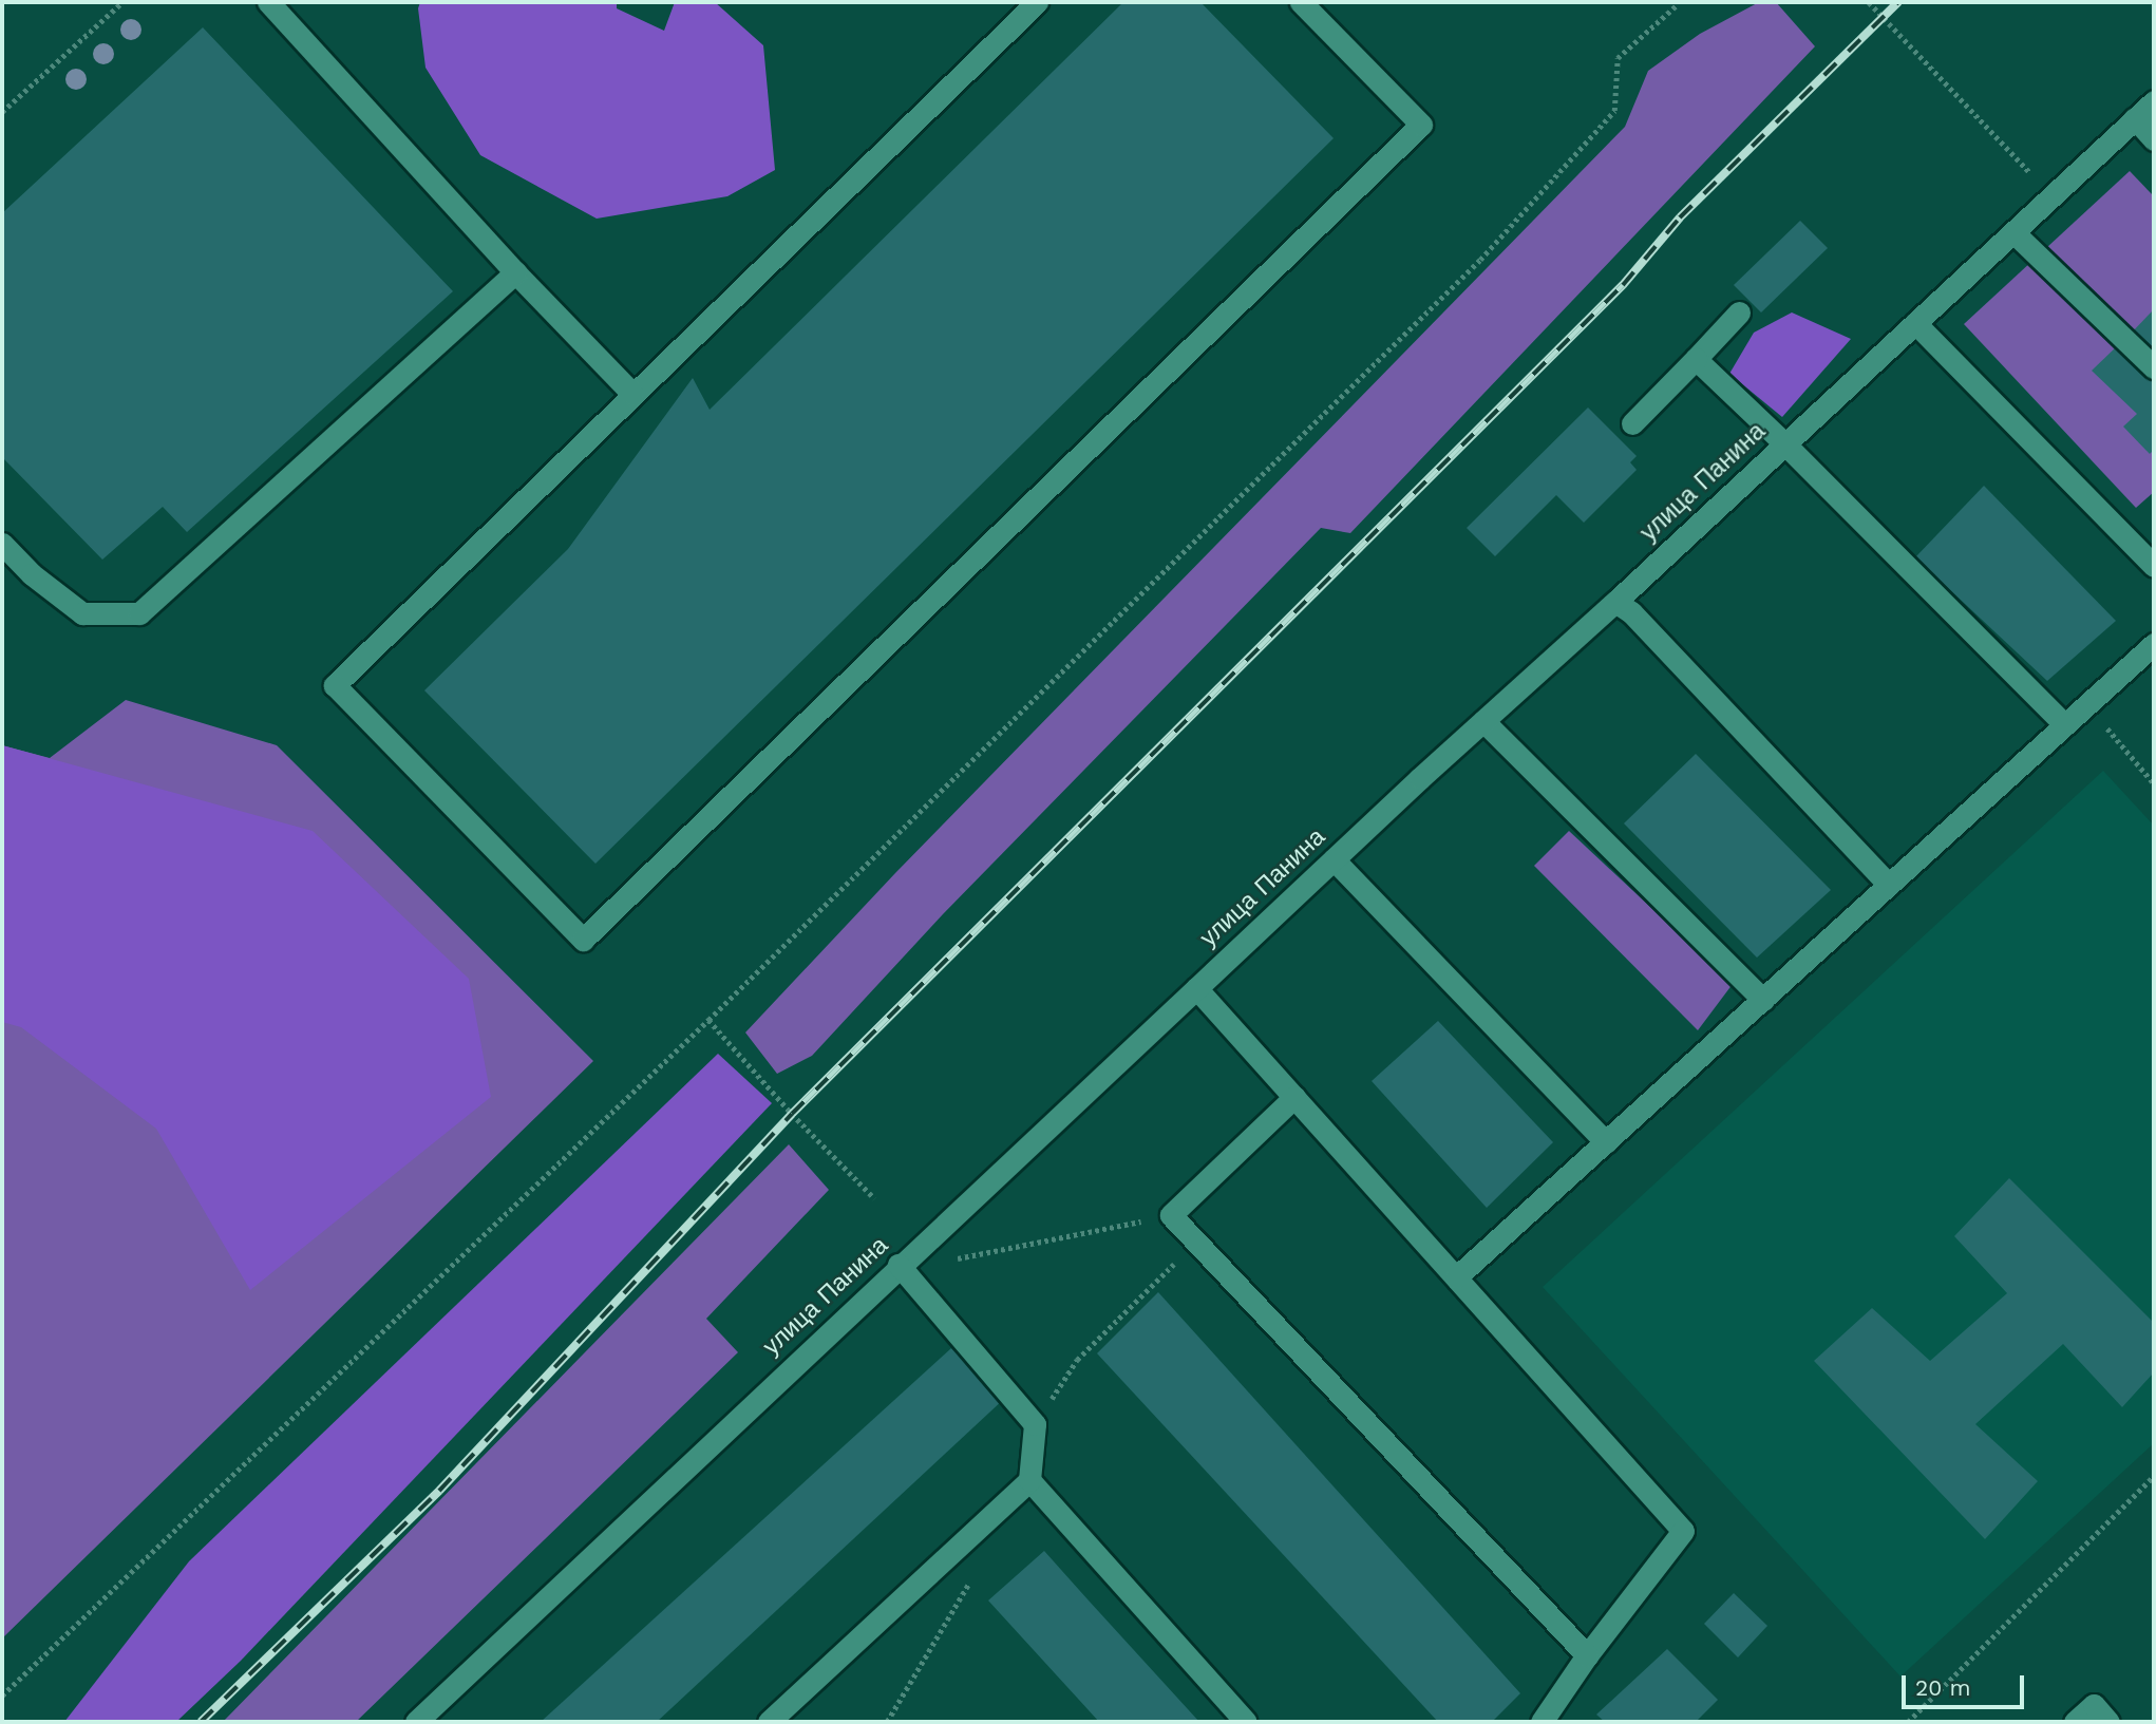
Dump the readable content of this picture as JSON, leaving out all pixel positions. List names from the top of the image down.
{
  "streets": {
    "street": ["улица Панина"]
  },
  "scale_bar": "20 m"
}
